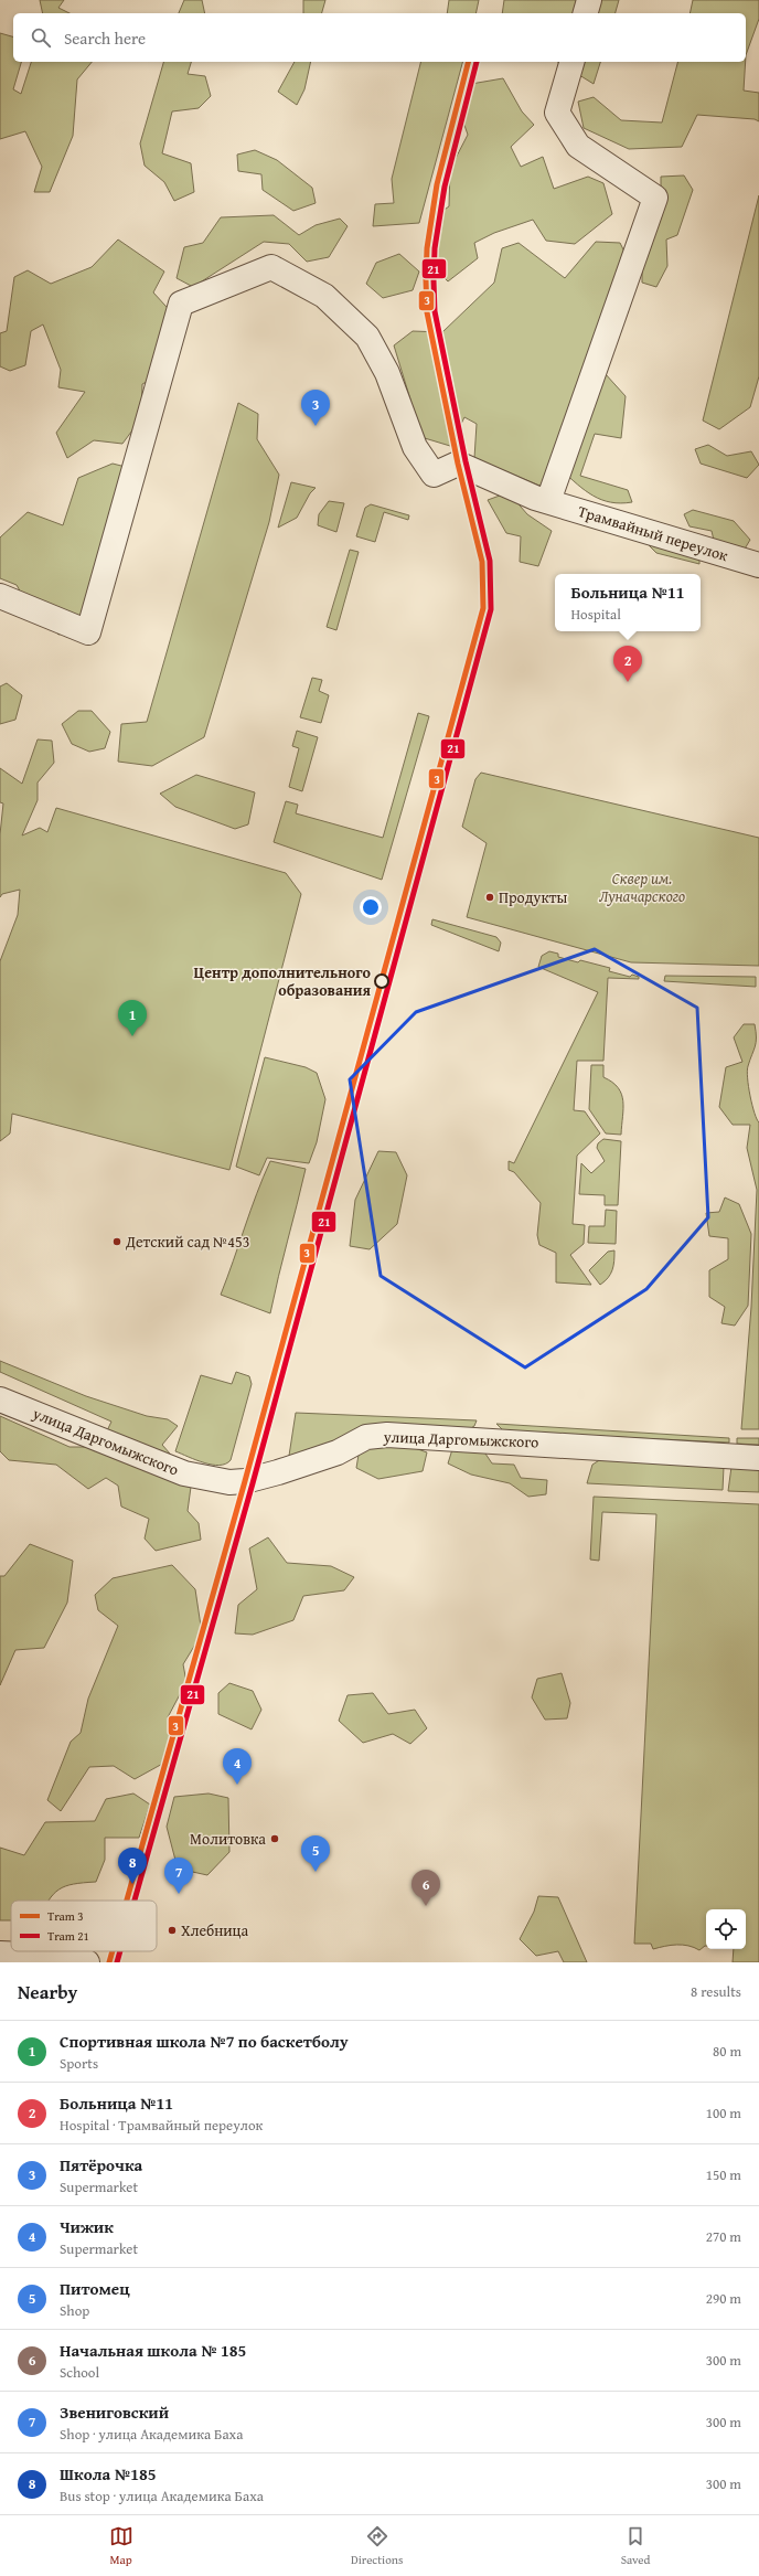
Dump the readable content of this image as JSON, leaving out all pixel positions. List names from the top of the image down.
{
  "streets": {
    "street": ["Трамвайный переулок", "улица Даргомыжского"]
  },
  "parks": ["Сквер им. Луначарского"],
  "places": [
    "Продукты",
    "Центр дополнительного образования",
    "Детский сад №453",
    "Молитовка",
    "Хлебница"
  ],
  "lines": ["tram line 3", "tram line 21"],
  "legend": ["Tram 3", "Tram 21"],
  "page": {
    "search": "Search here",
    "pins": [
      "3",
      "2",
      "1",
      "4",
      "5",
      "8",
      "7",
      "6"
    ],
    "popup": ["Больница №11", "Hospital"],
    "heading": ["Nearby", "8 results"],
    "list": [
      {
        "mark": "1",
        "name": "Спортивная школа №7 по баскетболу",
        "note": "Sports",
        "value": "80 m"
      },
      {
        "mark": "2",
        "name": "Больница №11",
        "note": "Hospital · Трамвайный переулок",
        "value": "100 m"
      },
      {
        "mark": "3",
        "name": "Пятёрочка",
        "note": "Supermarket",
        "value": "150 m"
      },
      {
        "mark": "4",
        "name": "Чижик",
        "note": "Supermarket",
        "value": "270 m"
      },
      {
        "mark": "5",
        "name": "Питомец",
        "note": "Shop",
        "value": "290 m"
      },
      {
        "mark": "6",
        "name": "Начальная школа № 185",
        "note": "School",
        "value": "300 m"
      },
      {
        "mark": "7",
        "name": "Звениговский",
        "note": "Shop · улица Академика Баха",
        "value": "300 m"
      },
      {
        "mark": "8",
        "name": "Школа №185",
        "note": "Bus stop · улица Академика Баха",
        "value": "300 m"
      }
    ],
    "nav": ["Map", "Directions", "Saved"]
  }
}
